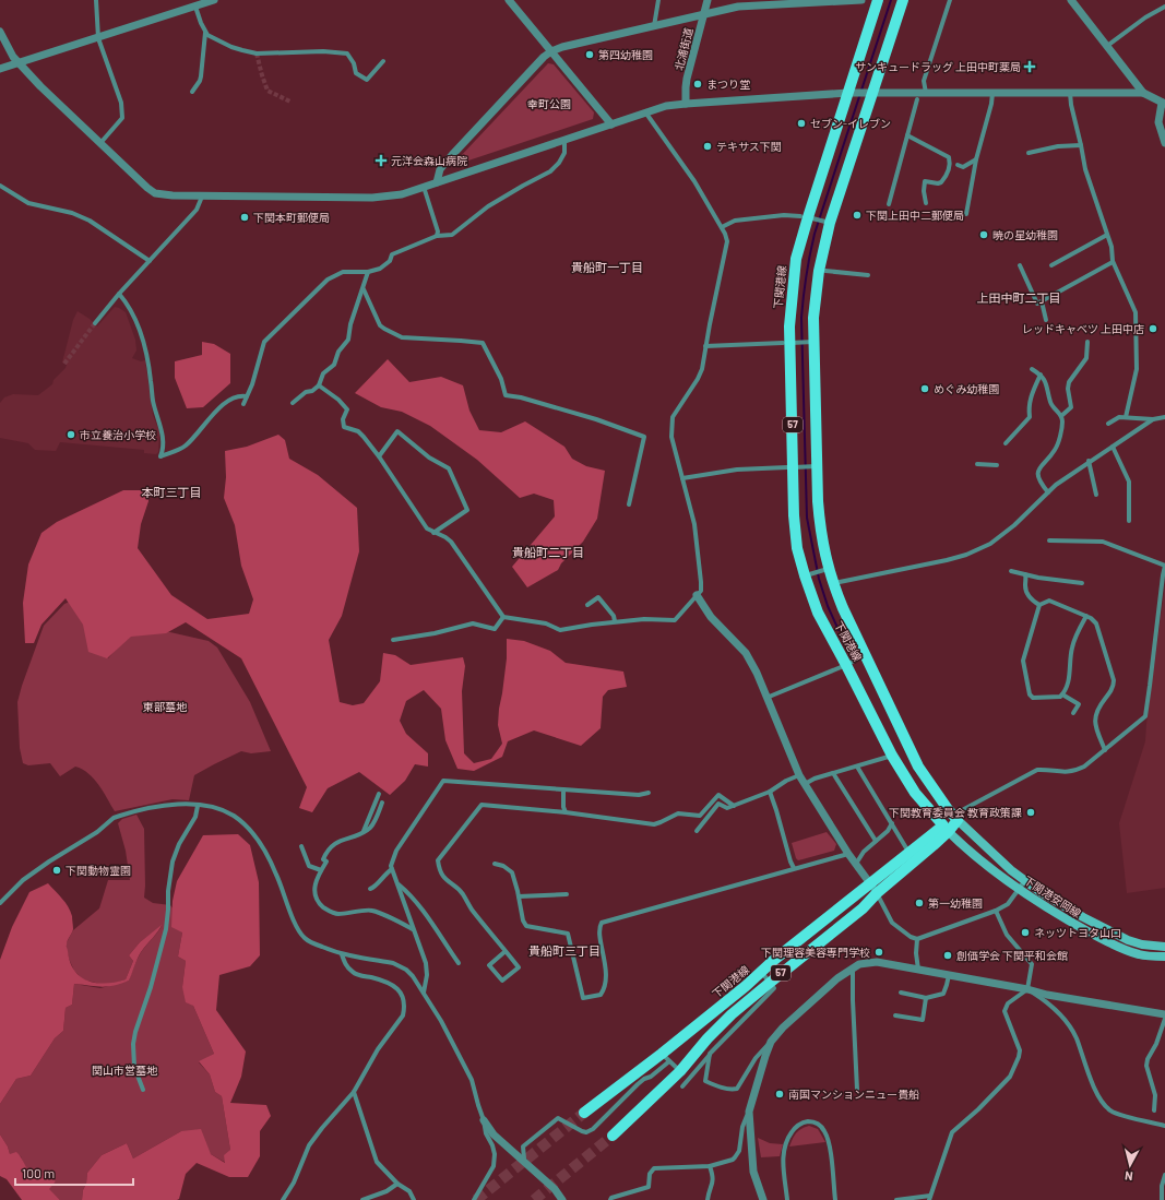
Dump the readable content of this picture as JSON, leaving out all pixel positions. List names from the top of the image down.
{
  "streets": {
    "main road": ["下関港線", "57", "下関港安岡線"],
    "street": ["北浦街道"]
  },
  "crossings": [
    ["下関港線", "下関港安岡線"]
  ],
  "districts": [
    "貴船町一丁目",
    "上田中町二丁目",
    "本町三丁目",
    "貴船町二丁目",
    "貴船町三丁目"
  ],
  "parks": ["幸町公園", "東部墓地", "関山市営墓地"],
  "places": {
    "other": [
      "第四幼稚園",
      "まつり堂",
      "セブン-イレブン",
      "テキサス下関",
      "下関上田中二郵便局",
      "下関本町郵便局",
      "暁の星幼稚園",
      "レッドキャベツ 上田中店",
      "めぐみ幼稚園",
      "市立養治小学校",
      "下関教育委員会 教育政策課",
      "下関動物霊園",
      "第一幼稚園",
      "ネッツトヨタ山口",
      "下関理容美容専門学校",
      "創価学会 下関平和会館",
      "南国マンションニュー貴船"
    ],
    "health": ["サンキュードラッグ 上田中町薬局", "元洋会森山病院"]
  },
  "scale_bar": "100 m",
  "north": "bottom"
}
